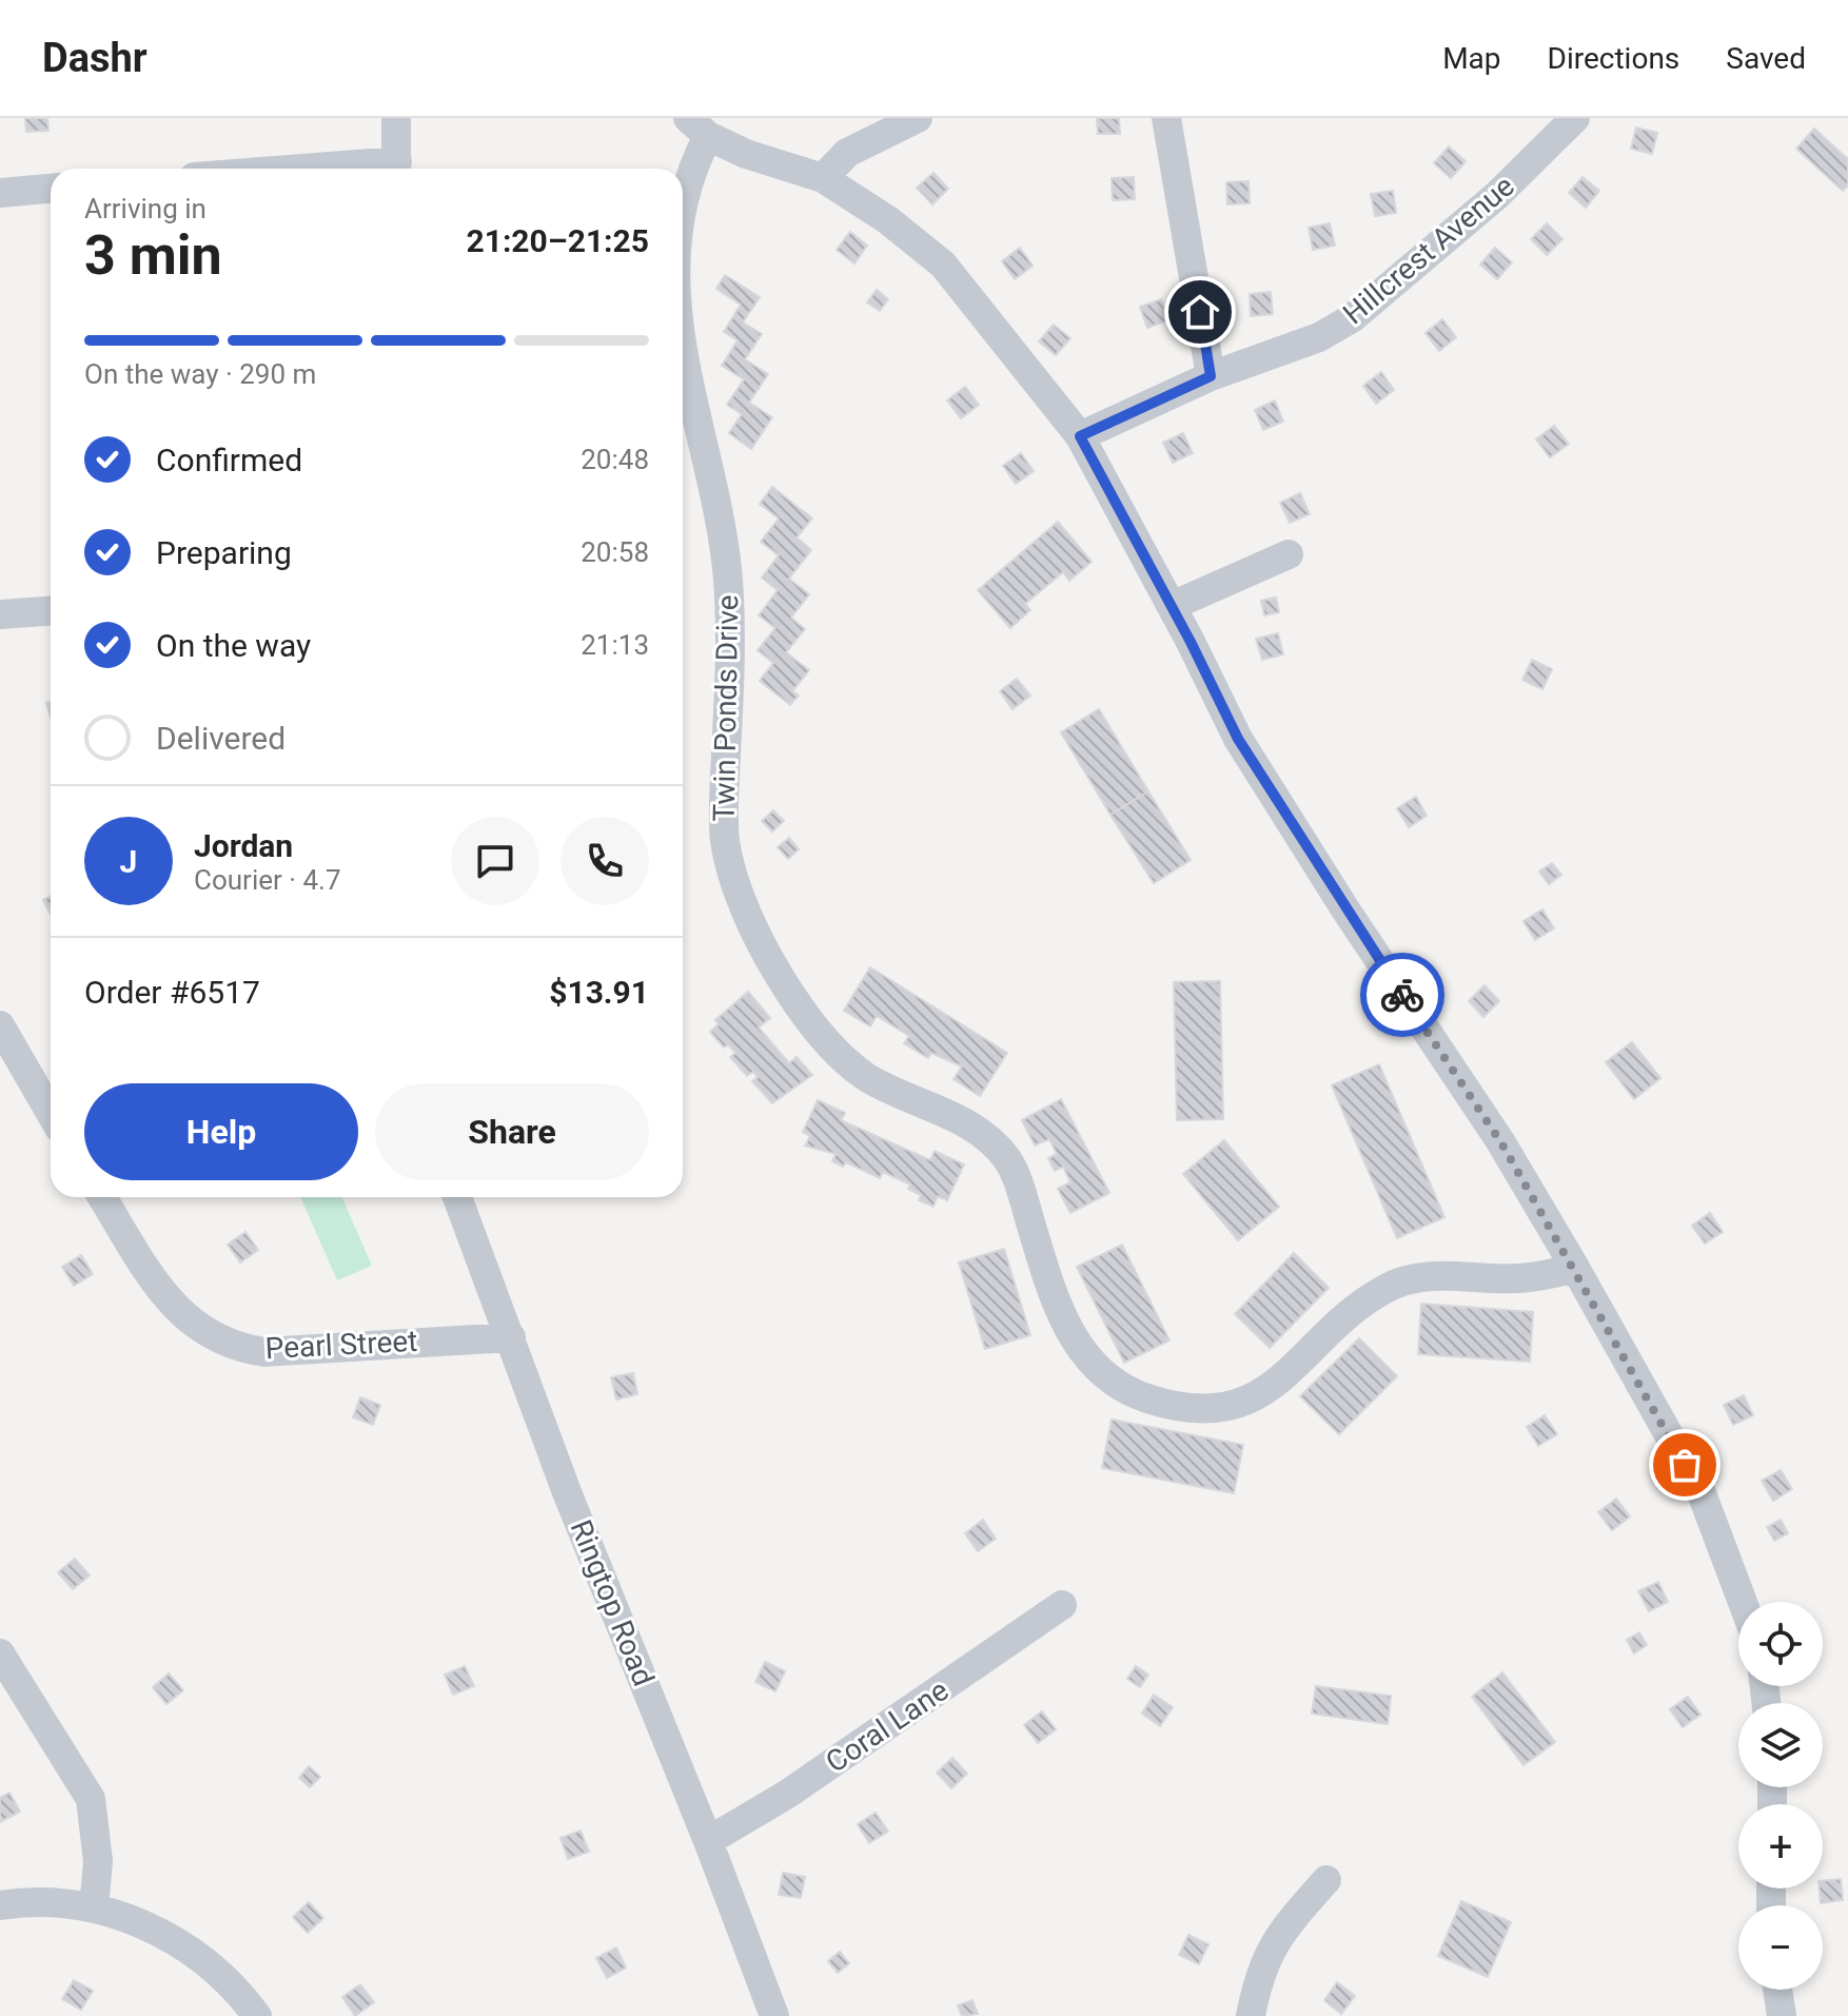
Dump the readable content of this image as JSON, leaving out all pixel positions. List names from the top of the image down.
{
  "streets": {
    "street": [
      "Hillcrest Avenue",
      "Twin Ponds Drive",
      "Pearl Street",
      "Ringtop Road",
      "Coral Lane"
    ]
  },
  "crossings": [
    ["Pearl Street", "Ringtop Road"],
    ["Ringtop Road", "Coral Lane"]
  ],
  "page": {
    "header": "Dashr",
    "nav": ["Map", "Directions", "Saved"],
    "heading": ["3 min", "Arriving in", "21:20–21:25"],
    "panel": [
      "Jordan",
      "Courier · 4.7",
      "Order #6517",
      "$13.91"
    ],
    "bar": "On the way · 290 m",
    "list": [
      ["Confirmed", "20:48"],
      ["Preparing", "20:58"],
      ["On the way", "21:13"],
      "Delivered"
    ],
    "round": "J",
    "buttons": ["Help", "Share"],
    "map_buttons": ["+", "−"]
  }
}
